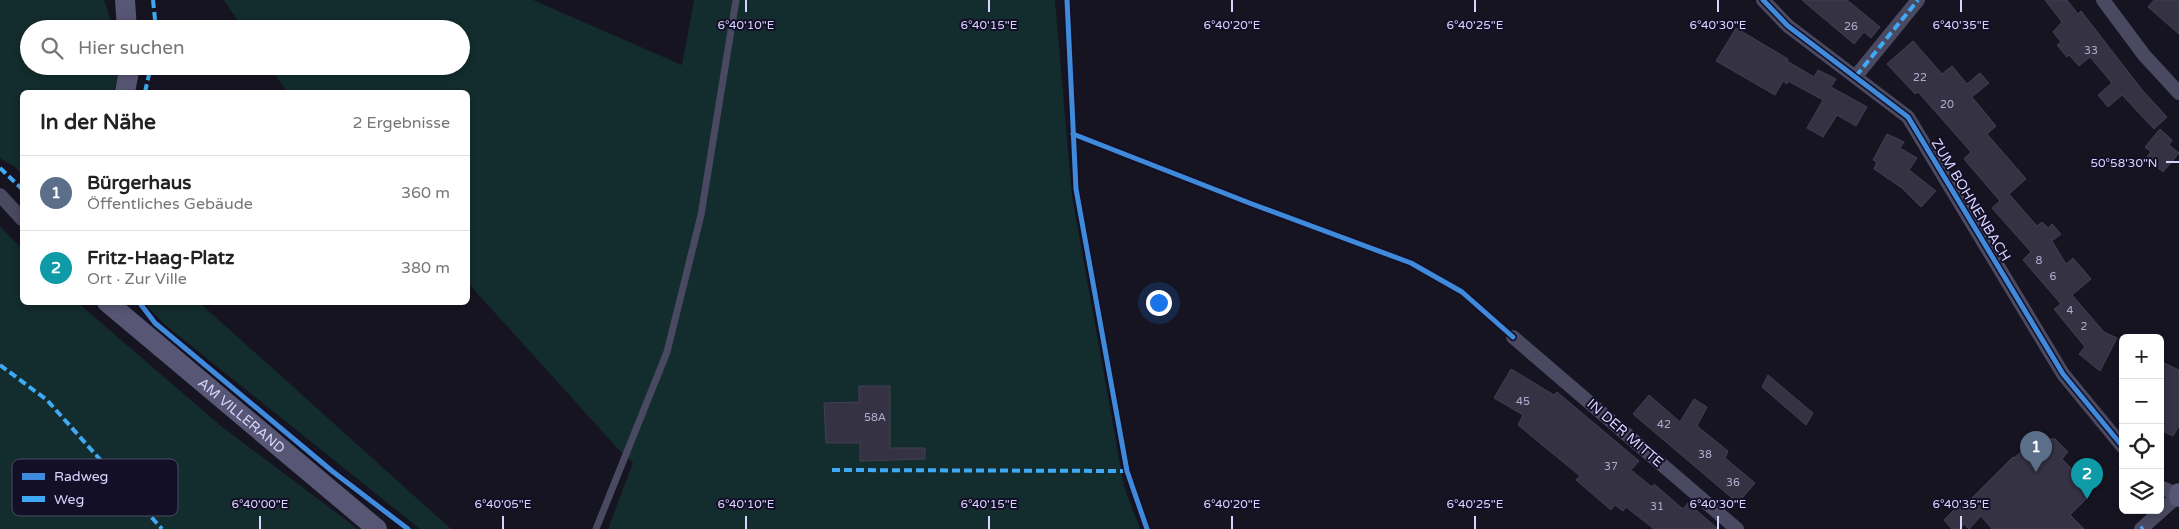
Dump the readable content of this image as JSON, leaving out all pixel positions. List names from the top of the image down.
{
  "streets": {
    "main road": ["AM VILLERAND"],
    "street": ["ZUM BOHNENBACH", "IN DER MITTE"]
  },
  "house_numbers": [
    "26",
    "33",
    "22",
    "20",
    "8",
    "6",
    "4",
    "2",
    "45",
    "58A",
    "42",
    "38",
    "37",
    "36",
    "31"
  ],
  "legend": ["Radweg", "Weg"],
  "page": {
    "search": "Hier suchen",
    "heading": ["In der Nähe", "2 Ergebnisse"],
    "list": [
      {
        "mark": "1",
        "name": "Bürgerhaus",
        "note": "Öffentliches Gebäude",
        "value": "360 m"
      },
      {
        "mark": "2",
        "name": "Fritz-Haag-Platz",
        "note": "Ort · Zur Ville",
        "value": "380 m"
      }
    ],
    "map_buttons": ["+", "−"],
    "pins": ["1", "2"]
  },
  "coordinates": [
    "6°40'10\"E",
    "6°40'15\"E",
    "6°40'20\"E",
    "6°40'25\"E",
    "6°40'30\"E",
    "6°40'35\"E",
    "50°58'30\"N",
    "6°40'00\"E",
    "6°40'05\"E"
  ]
}
